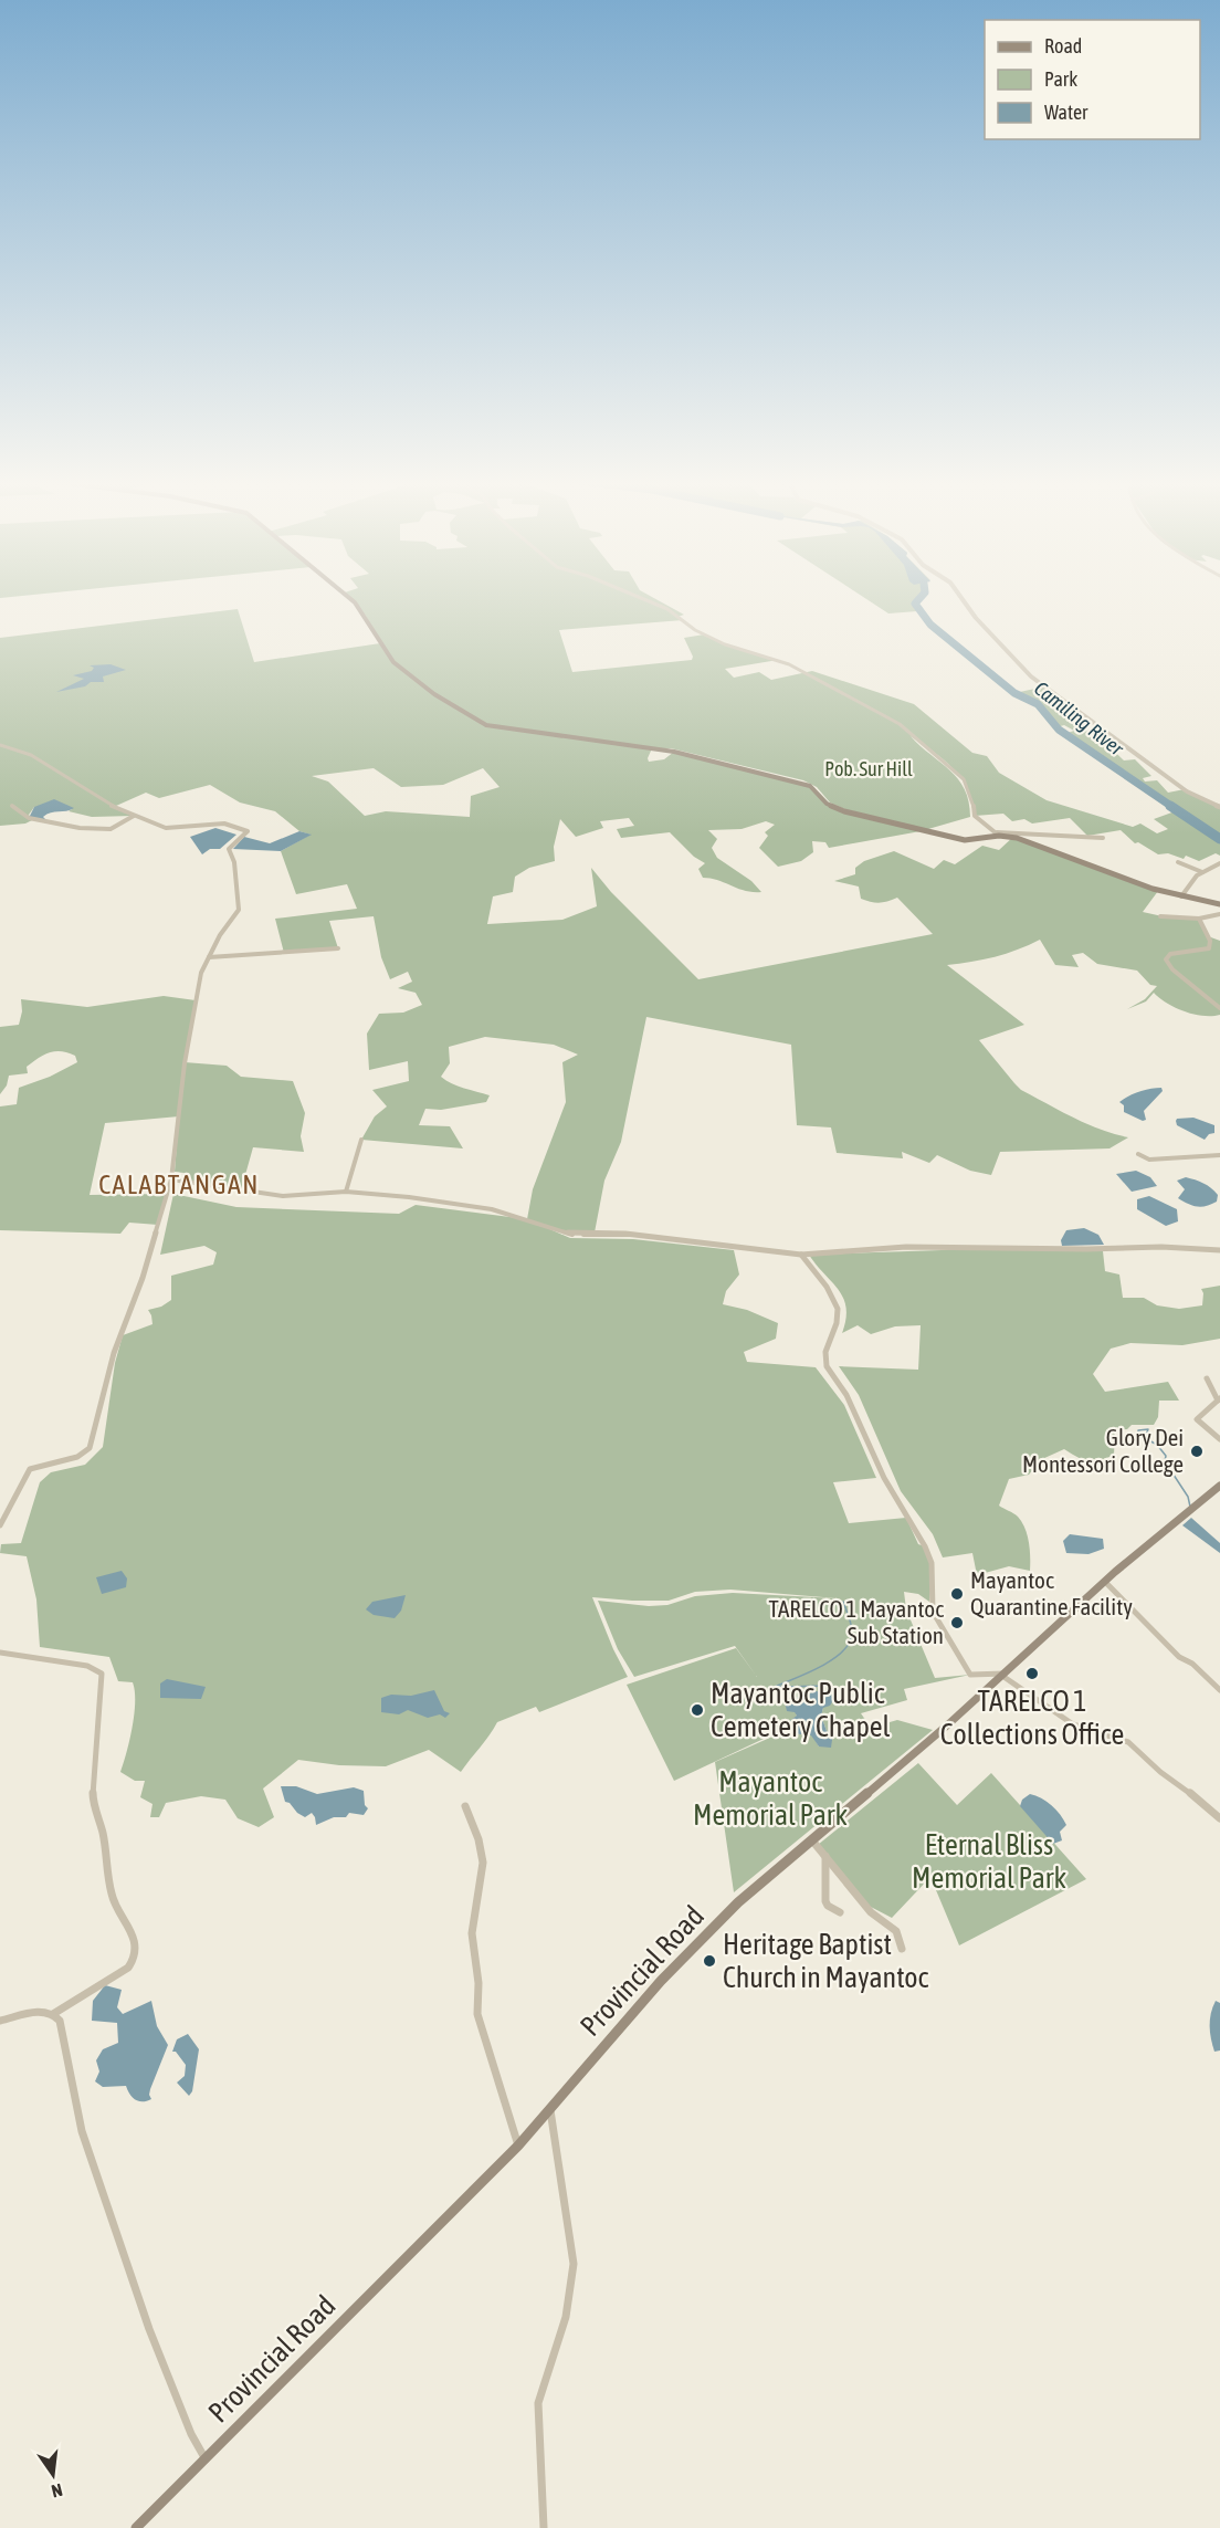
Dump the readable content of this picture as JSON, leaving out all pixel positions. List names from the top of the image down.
{
  "streets": {
    "main road": ["Provincial Road"]
  },
  "districts": ["CALABTANGAN"],
  "water": ["Camiling River"],
  "parks": ["Pob. Sur Hill", "Mayantoc Memorial Park", "Eternal Bliss Memorial Park"],
  "places": [
    "Glory Dei Montessori College",
    "Mayantoc Quarantine Facility",
    "TARELCO 1 Mayantoc Sub Station",
    "TARELCO 1 Collections Office",
    "Mayantoc Public Cemetery Chapel",
    "Heritage Baptist Church in Mayantoc"
  ],
  "legend": ["Road", "Park", "Water"],
  "north": "bottom"
}
